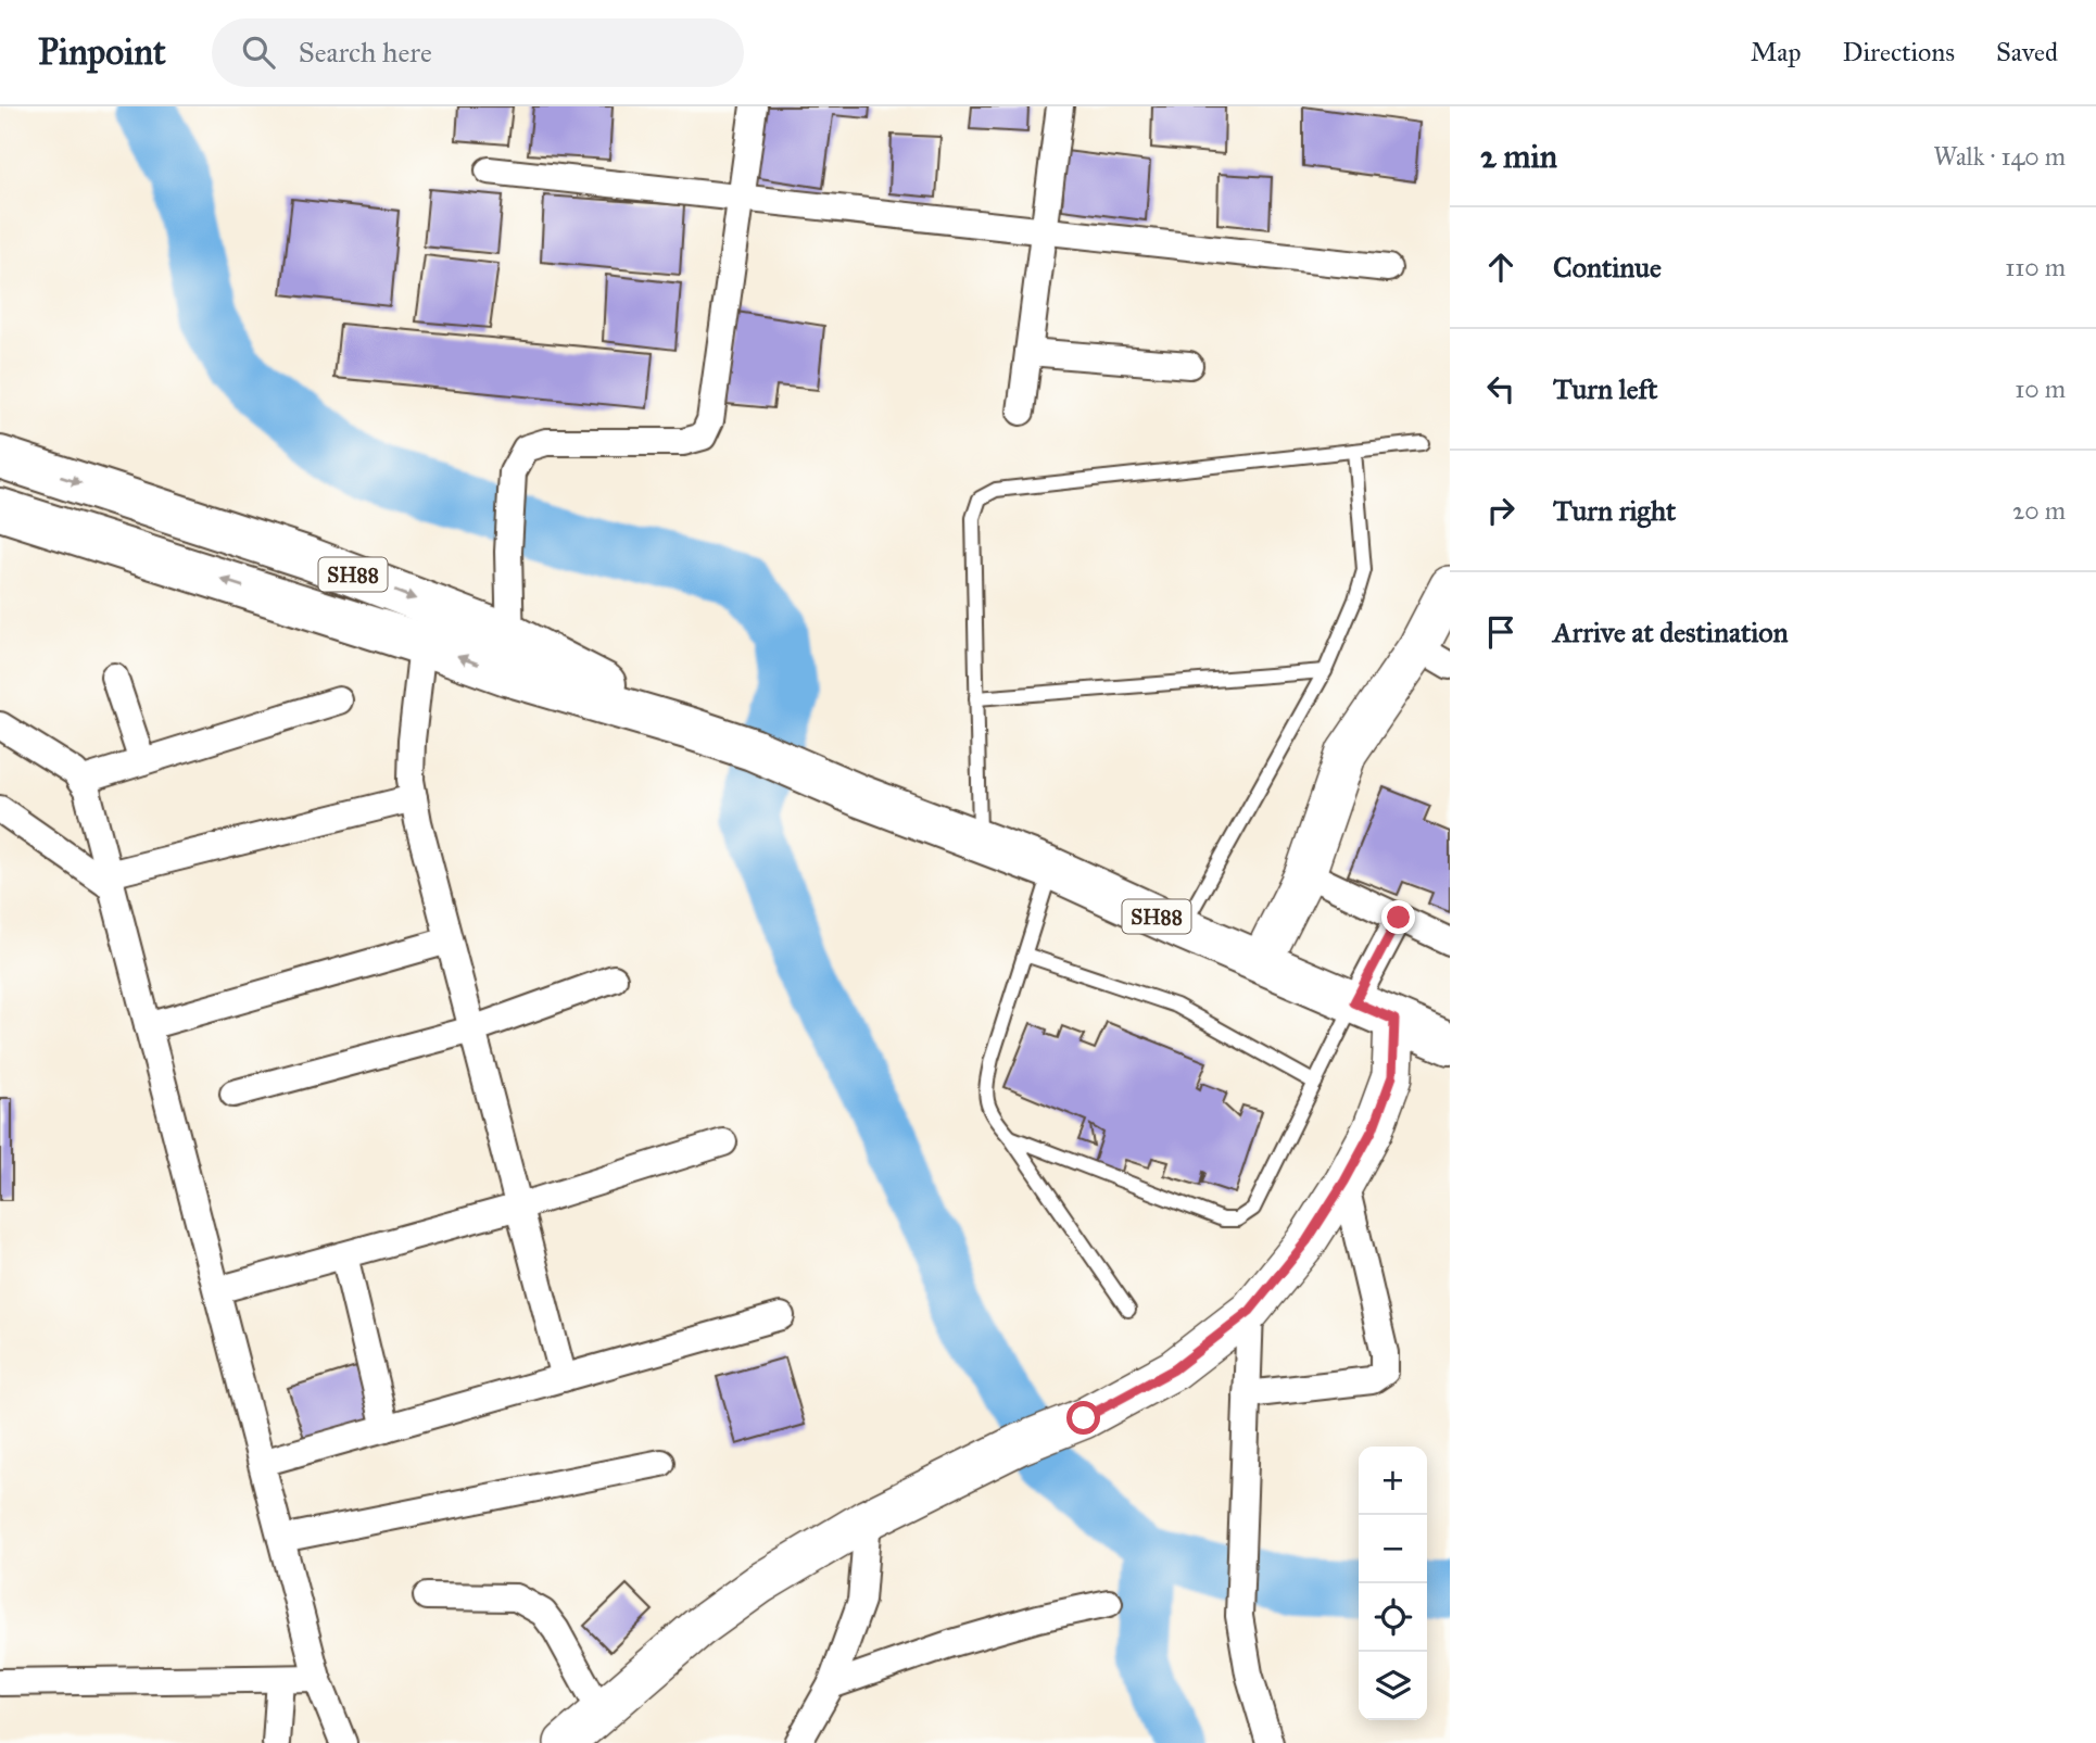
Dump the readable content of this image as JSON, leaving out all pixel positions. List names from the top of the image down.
{
  "streets": {
    "main road": ["SH88"]
  },
  "page": {
    "header": "Pinpoint",
    "search": "Search here",
    "nav": ["Map", "Directions", "Saved"],
    "heading": ["2 min", "Walk · 140 m"],
    "list": [
      ["Continue", "110 m"],
      ["Turn left", "10 m"],
      ["Turn right", "20 m"],
      "Arrive at destination"
    ],
    "map_buttons": ["+", "−"]
  }
}
